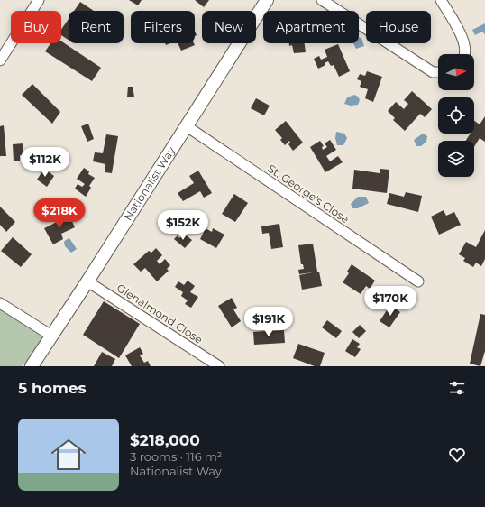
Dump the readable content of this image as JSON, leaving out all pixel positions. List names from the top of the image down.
{
  "streets": {
    "street": ["Nationalist Way", "St. George's Close", "Glenalmond Close"]
  },
  "crossings": [
    ["Nationalist Way", "St. George's Close"],
    ["Nationalist Way", "Glenalmond Close"]
  ],
  "north": "right",
  "page": {
    "chip": [
      "Buy",
      "Rent",
      "Filters",
      "New",
      "Apartment",
      "House"
    ],
    "price": [
      "$112K",
      "$218K",
      "$152K",
      "$170K",
      "$191K"
    ],
    "heading": "5 homes",
    "list": [
      {
        "name": "$218,000",
        "note": "3 rooms · 116 m² · Nationalist Way"
      }
    ]
  }
}
